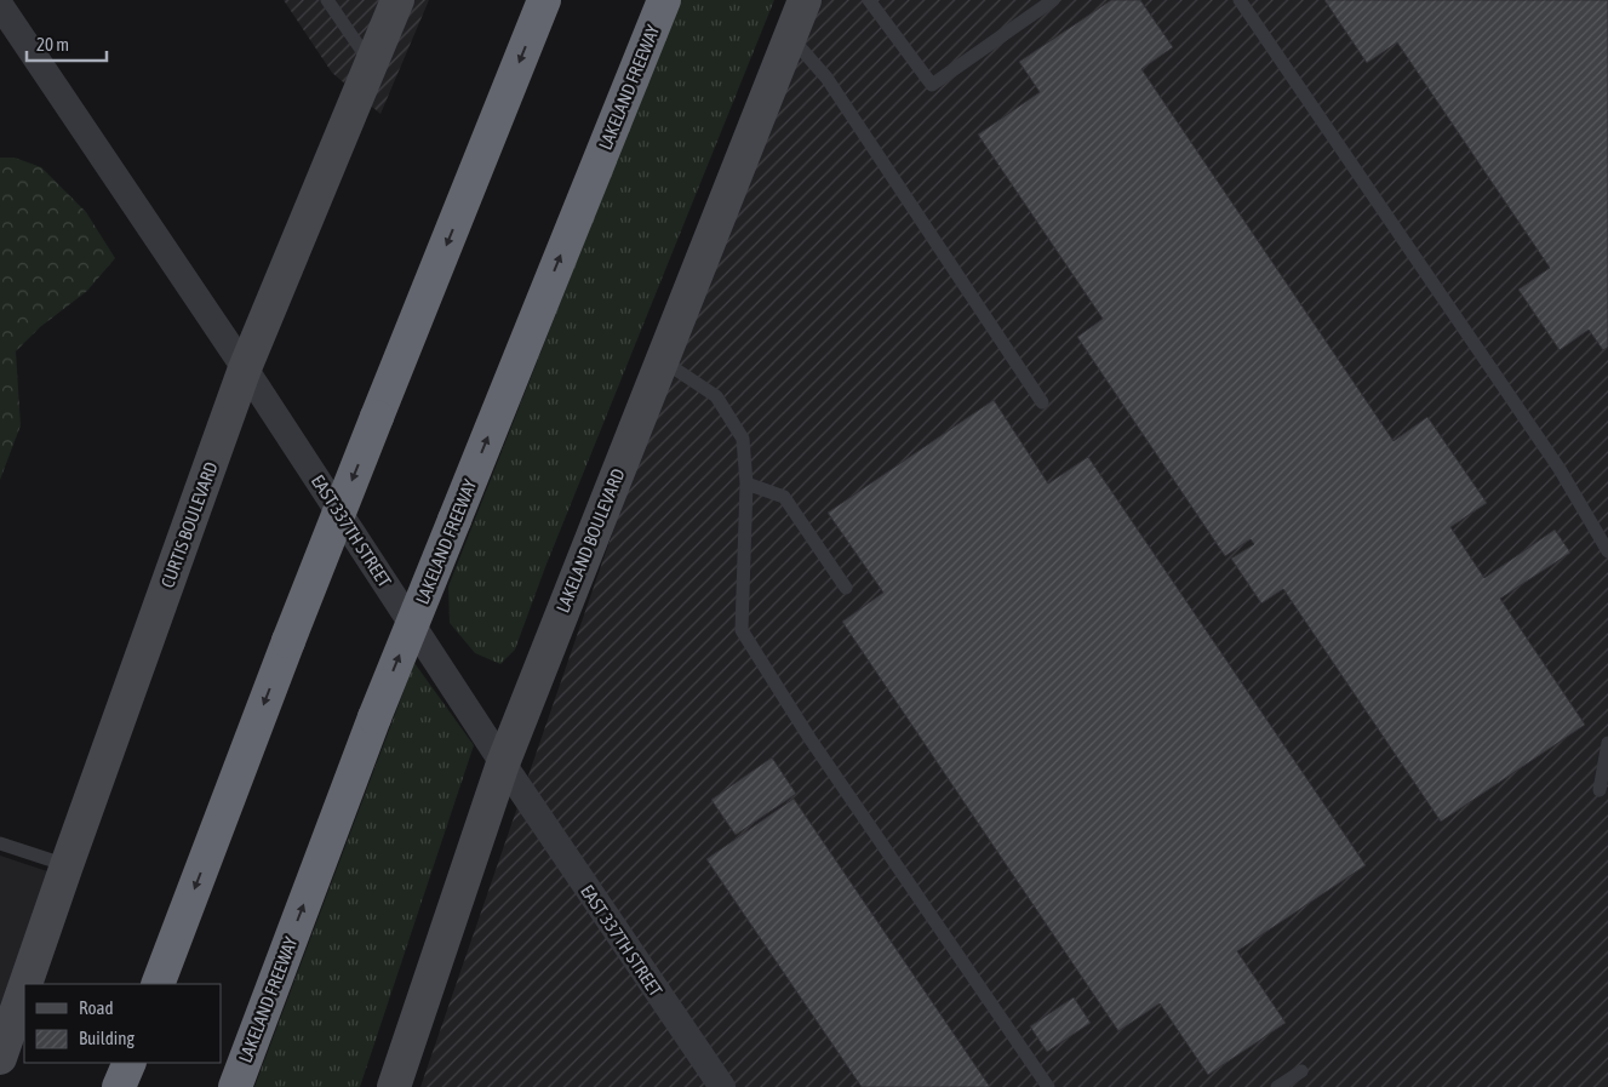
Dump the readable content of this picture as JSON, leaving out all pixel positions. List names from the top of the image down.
{
  "streets": {
    "highway": ["LAKELAND FREEWAY"],
    "street": ["CURTIS BOULEVARD", "EAST 337TH STREET", "LAKELAND BOULEVARD"]
  },
  "crossings": [
    ["CURTIS BOULEVARD", "EAST 337TH STREET"],
    ["EAST 337TH STREET", "LAKELAND BOULEVARD"]
  ],
  "legend": ["Road", "Building"],
  "scale_bar": "20 m"
}
